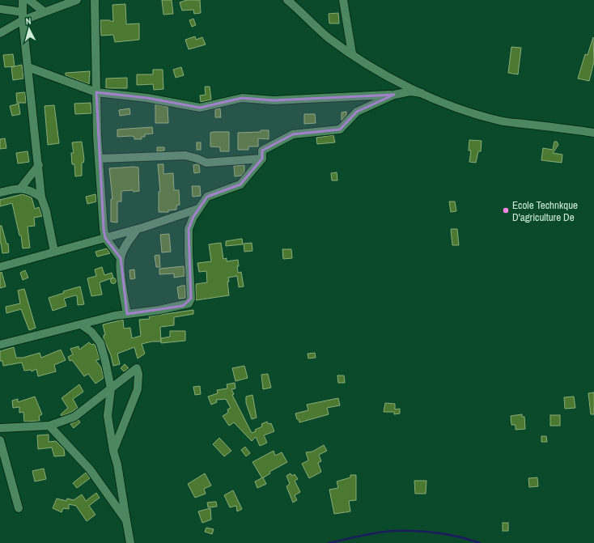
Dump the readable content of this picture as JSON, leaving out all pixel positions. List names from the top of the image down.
{
  "places": ["Ecole Technkque D'agriculture De"],
  "north": "top"
}
